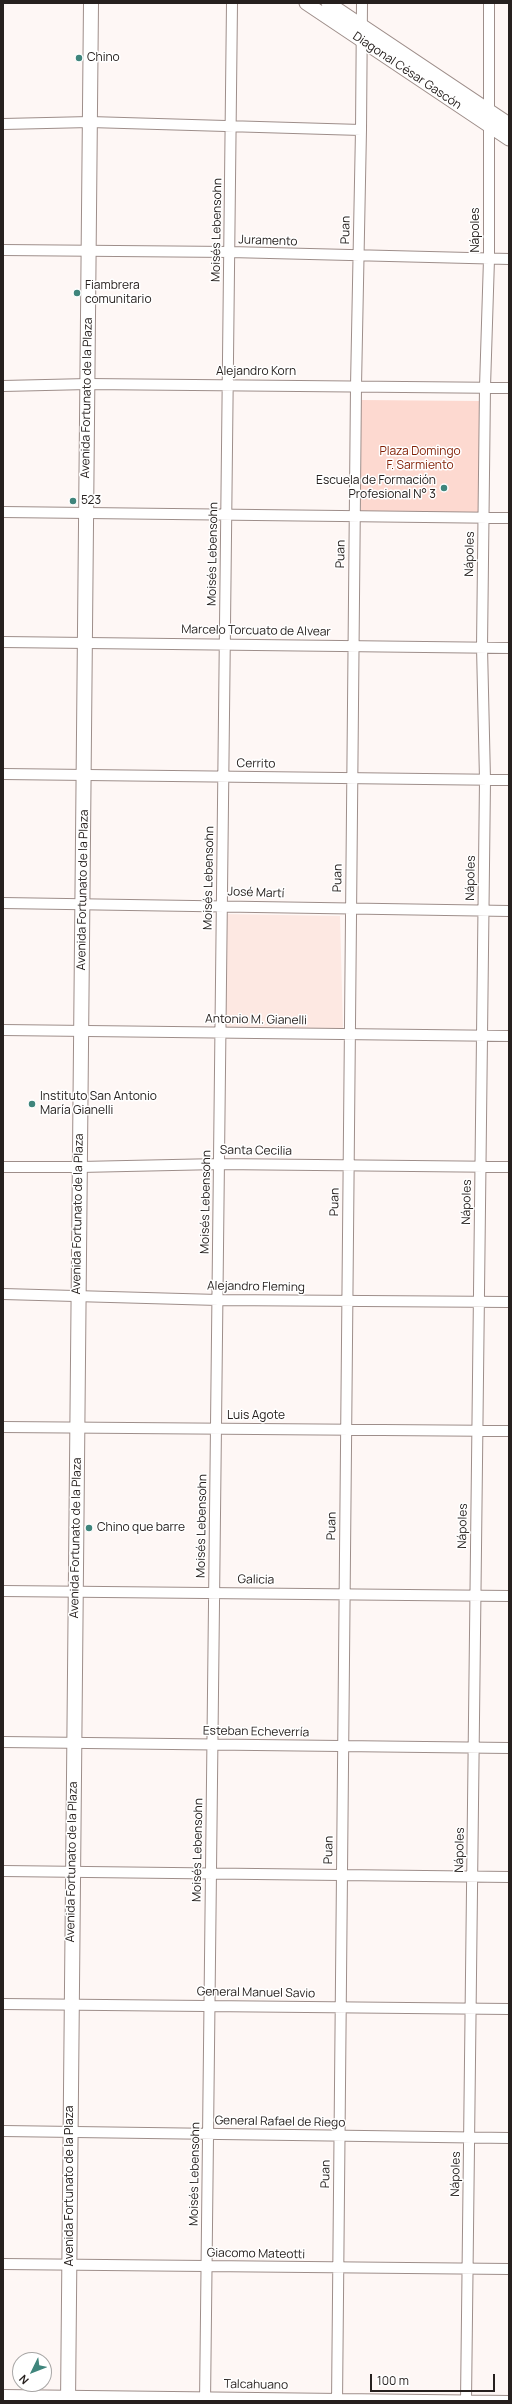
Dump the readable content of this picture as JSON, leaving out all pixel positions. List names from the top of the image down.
{
  "streets": {
    "main road": ["Avenida Fortunato de la Plaza"],
    "street": [
      "Diagonal César Gascón",
      "Moisés Lebensohn",
      "Puan",
      "Nápoles",
      "Juramento",
      "Alejandro Korn",
      "Marcelo Torcuato de Alvear",
      "Cerrito",
      "José Martí",
      "Antonio M. Gianelli",
      "Santa Cecilia",
      "Alejandro Fleming",
      "Luis Agote",
      "Galicia",
      "Esteban Echeverría",
      "General Manuel Savio",
      "General Rafael de Riego",
      "Giacomo Mateotti",
      "Talcahuano"
    ]
  },
  "crossings": [
    ["Diagonal César Gascón", "Puan"],
    ["Diagonal César Gascón", "Nápoles"],
    ["Moisés Lebensohn", "Juramento"],
    ["Moisés Lebensohn", "Alejandro Korn"],
    ["Moisés Lebensohn", "Marcelo Torcuato de Alvear"],
    ["Moisés Lebensohn", "Cerrito"],
    ["Moisés Lebensohn", "José Martí"],
    ["Moisés Lebensohn", "Antonio M. Gianelli"],
    ["Moisés Lebensohn", "Santa Cecilia"],
    ["Moisés Lebensohn", "Alejandro Fleming"],
    ["Moisés Lebensohn", "Luis Agote"],
    ["Moisés Lebensohn", "Galicia"],
    ["Moisés Lebensohn", "Esteban Echeverría"],
    ["Moisés Lebensohn", "General Manuel Savio"],
    ["Moisés Lebensohn", "General Rafael de Riego"],
    ["Moisés Lebensohn", "Giacomo Mateotti"],
    ["Moisés Lebensohn", "Talcahuano"],
    ["Puan", "Juramento"],
    ["Puan", "Alejandro Korn"],
    ["Puan", "Marcelo Torcuato de Alvear"],
    ["Puan", "Cerrito"],
    ["Puan", "José Martí"],
    ["Puan", "Antonio M. Gianelli"],
    ["Puan", "Santa Cecilia"],
    ["Puan", "Alejandro Fleming"],
    ["Puan", "Luis Agote"],
    ["Puan", "Galicia"],
    ["Puan", "Esteban Echeverría"],
    ["Puan", "General Manuel Savio"],
    ["Puan", "General Rafael de Riego"],
    ["Puan", "Giacomo Mateotti"],
    ["Puan", "Talcahuano"],
    ["Nápoles", "Juramento"],
    ["Nápoles", "Alejandro Korn"],
    ["Nápoles", "Marcelo Torcuato de Alvear"],
    ["Nápoles", "Cerrito"],
    ["Nápoles", "José Martí"],
    ["Nápoles", "Antonio M. Gianelli"],
    ["Nápoles", "Santa Cecilia"],
    ["Nápoles", "Alejandro Fleming"],
    ["Nápoles", "Luis Agote"],
    ["Nápoles", "Galicia"],
    ["Nápoles", "Esteban Echeverría"],
    ["Nápoles", "General Manuel Savio"],
    ["Nápoles", "General Rafael de Riego"],
    ["Nápoles", "Giacomo Mateotti"],
    ["Nápoles", "Talcahuano"],
    ["Juramento", "Avenida Fortunato de la Plaza"],
    ["Alejandro Korn", "Avenida Fortunato de la Plaza"],
    ["Avenida Fortunato de la Plaza", "Marcelo Torcuato de Alvear"],
    ["Avenida Fortunato de la Plaza", "Cerrito"],
    ["Avenida Fortunato de la Plaza", "José Martí"],
    ["Avenida Fortunato de la Plaza", "Antonio M. Gianelli"],
    ["Avenida Fortunato de la Plaza", "Santa Cecilia"],
    ["Avenida Fortunato de la Plaza", "Alejandro Fleming"],
    ["Avenida Fortunato de la Plaza", "Luis Agote"],
    ["Avenida Fortunato de la Plaza", "Galicia"],
    ["Avenida Fortunato de la Plaza", "Esteban Echeverría"],
    ["Avenida Fortunato de la Plaza", "General Manuel Savio"],
    ["Avenida Fortunato de la Plaza", "General Rafael de Riego"],
    ["Avenida Fortunato de la Plaza", "Giacomo Mateotti"],
    ["Avenida Fortunato de la Plaza", "Talcahuano"]
  ],
  "parks": ["Plaza Domingo F. Sarmiento"],
  "places": [
    "Chino",
    "Fiambrera comunitario",
    "Escuela de Formación Profesional N° 3",
    "523",
    "Instituto San Antonio María Gianelli",
    "Chino que barre"
  ],
  "scale_bar": "100 m",
  "north": "bottom left"
}
